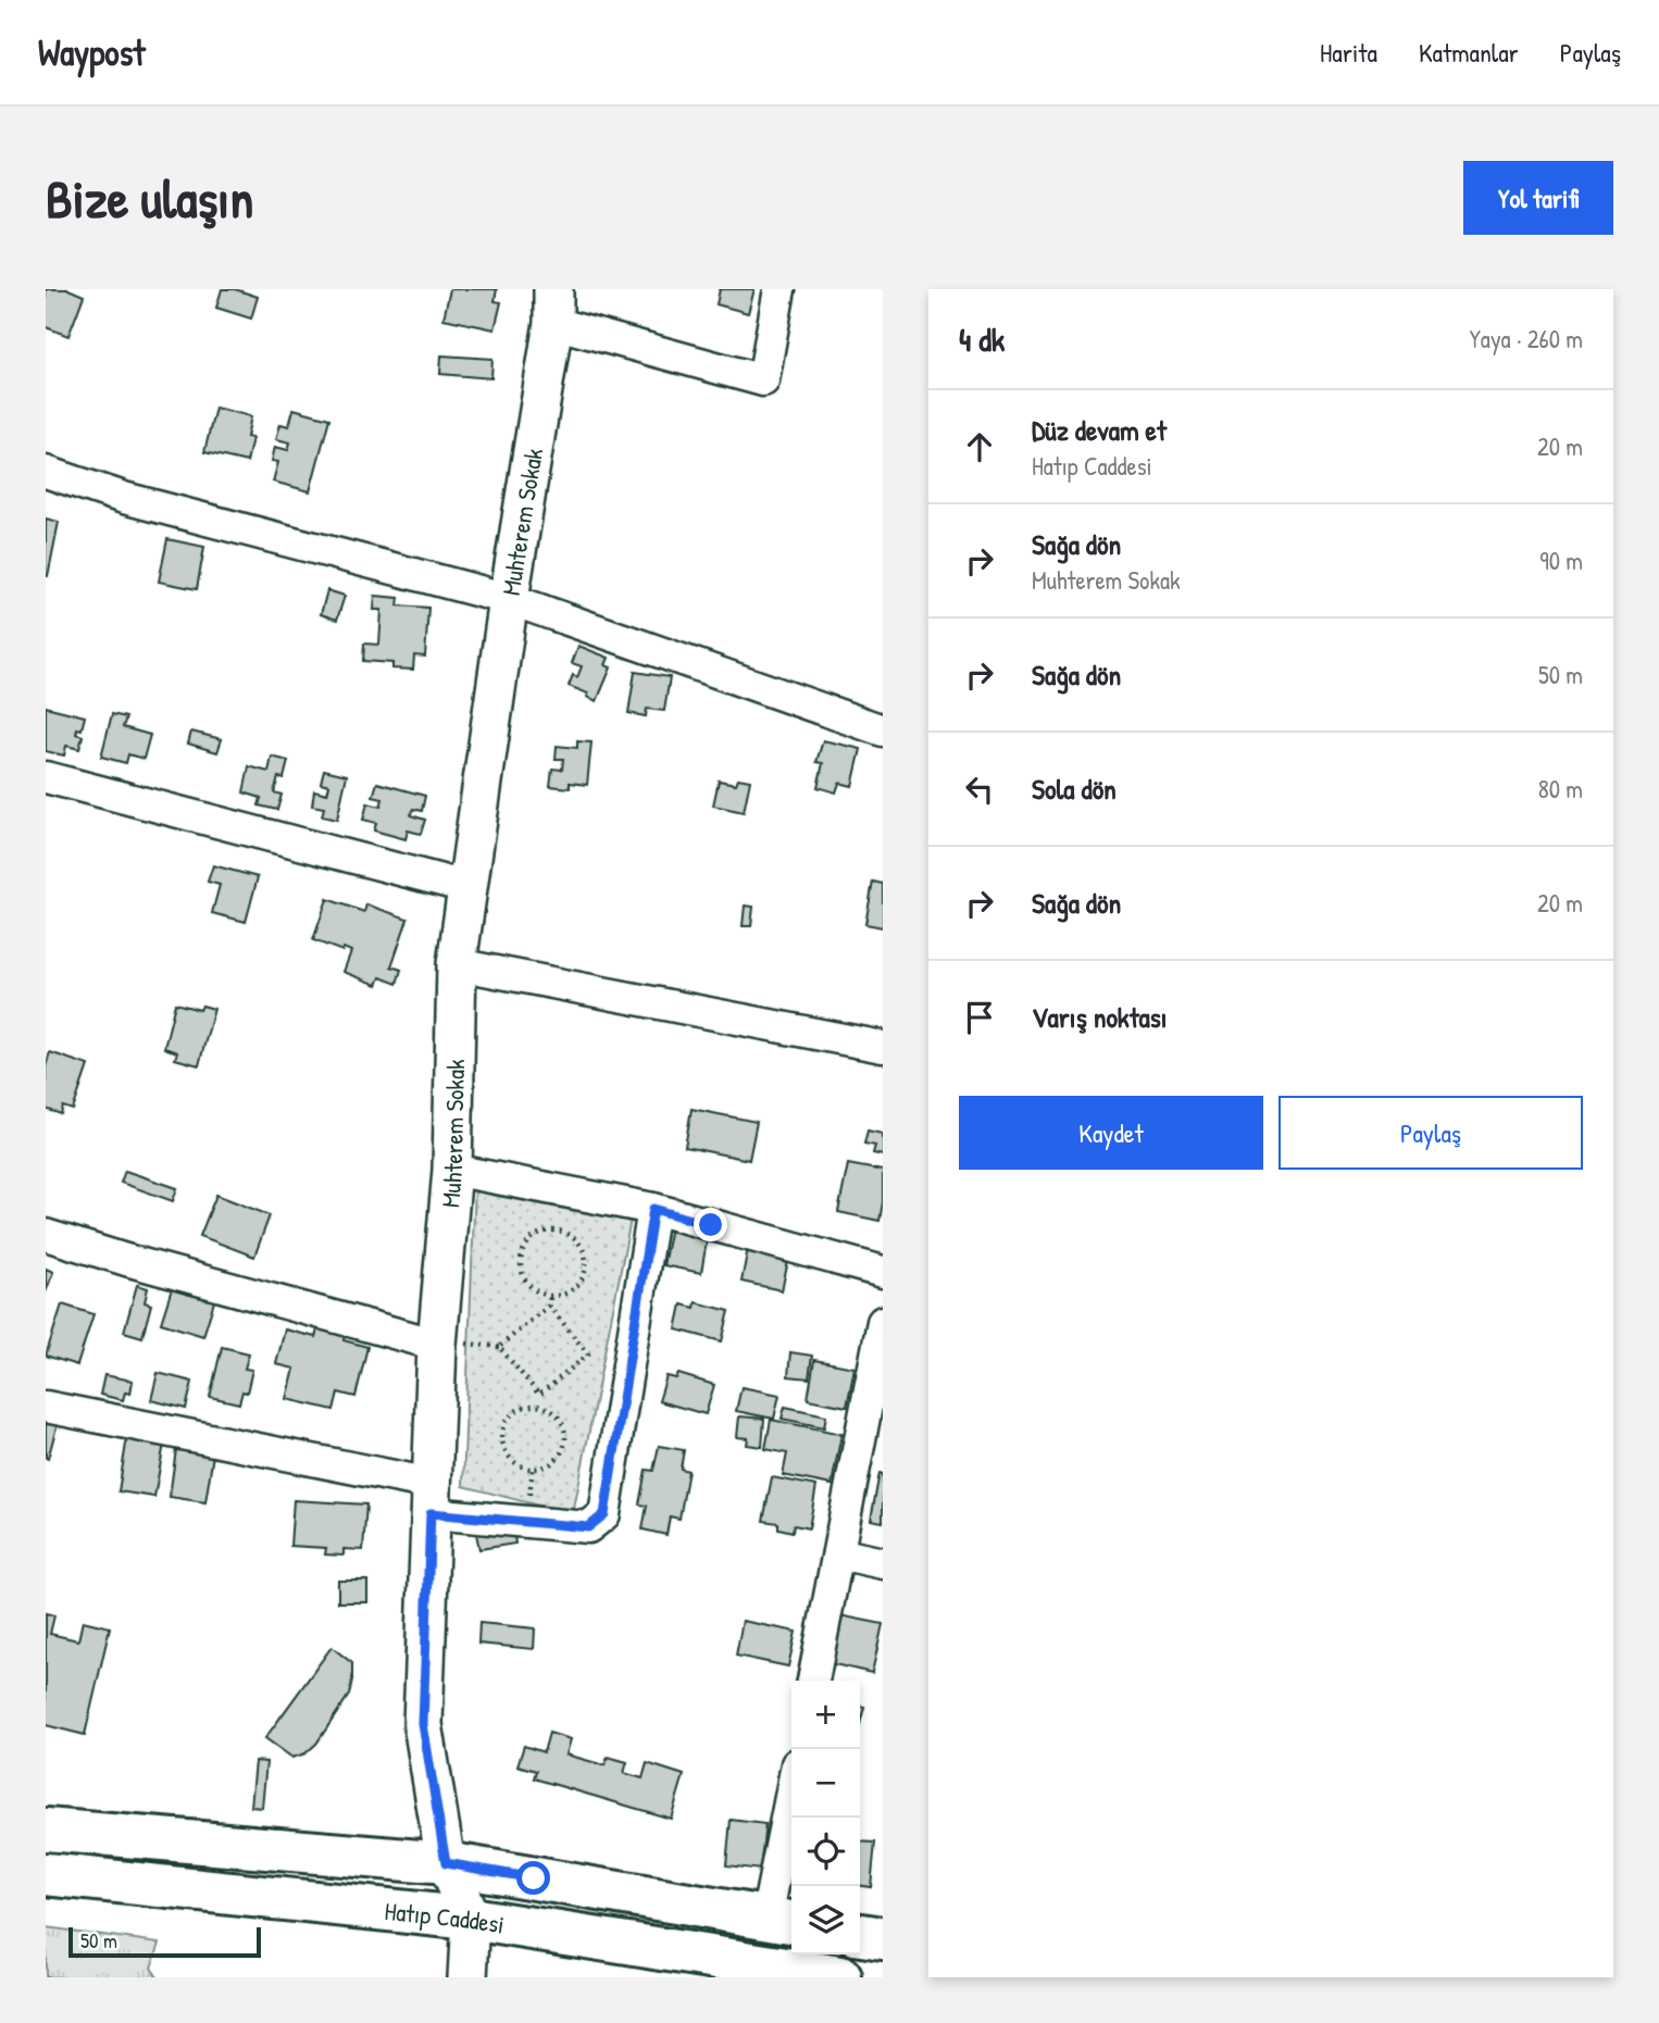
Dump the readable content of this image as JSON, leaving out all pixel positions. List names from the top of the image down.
{
  "streets": {
    "main road": ["Hatıp Caddesi"],
    "street": ["Muhterem Sokak"]
  },
  "crossings": [
    ["Muhterem Sokak", "Hatıp Caddesi"]
  ],
  "scale_bar": "50 m",
  "page": {
    "header": "Waypost",
    "nav": ["Harita", "Katmanlar", "Paylaş"],
    "buttons": [
      "Yol tarifi",
      ["Kaydet", "Paylaş"]
    ],
    "title": "Bize ulaşın",
    "heading": ["4 dk", "Yaya · 260 m"],
    "list": [
      ["Düz devam et", "Hatıp Caddesi", "20 m"],
      ["Sağa dön", "Muhterem Sokak", "90 m"],
      ["Sağa dön", "50 m"],
      ["Sola dön", "80 m"],
      ["Sağa dön", "20 m"],
      "Varış noktası"
    ],
    "map_buttons": ["+", "−"],
    "scale": "50 m"
  }
}
